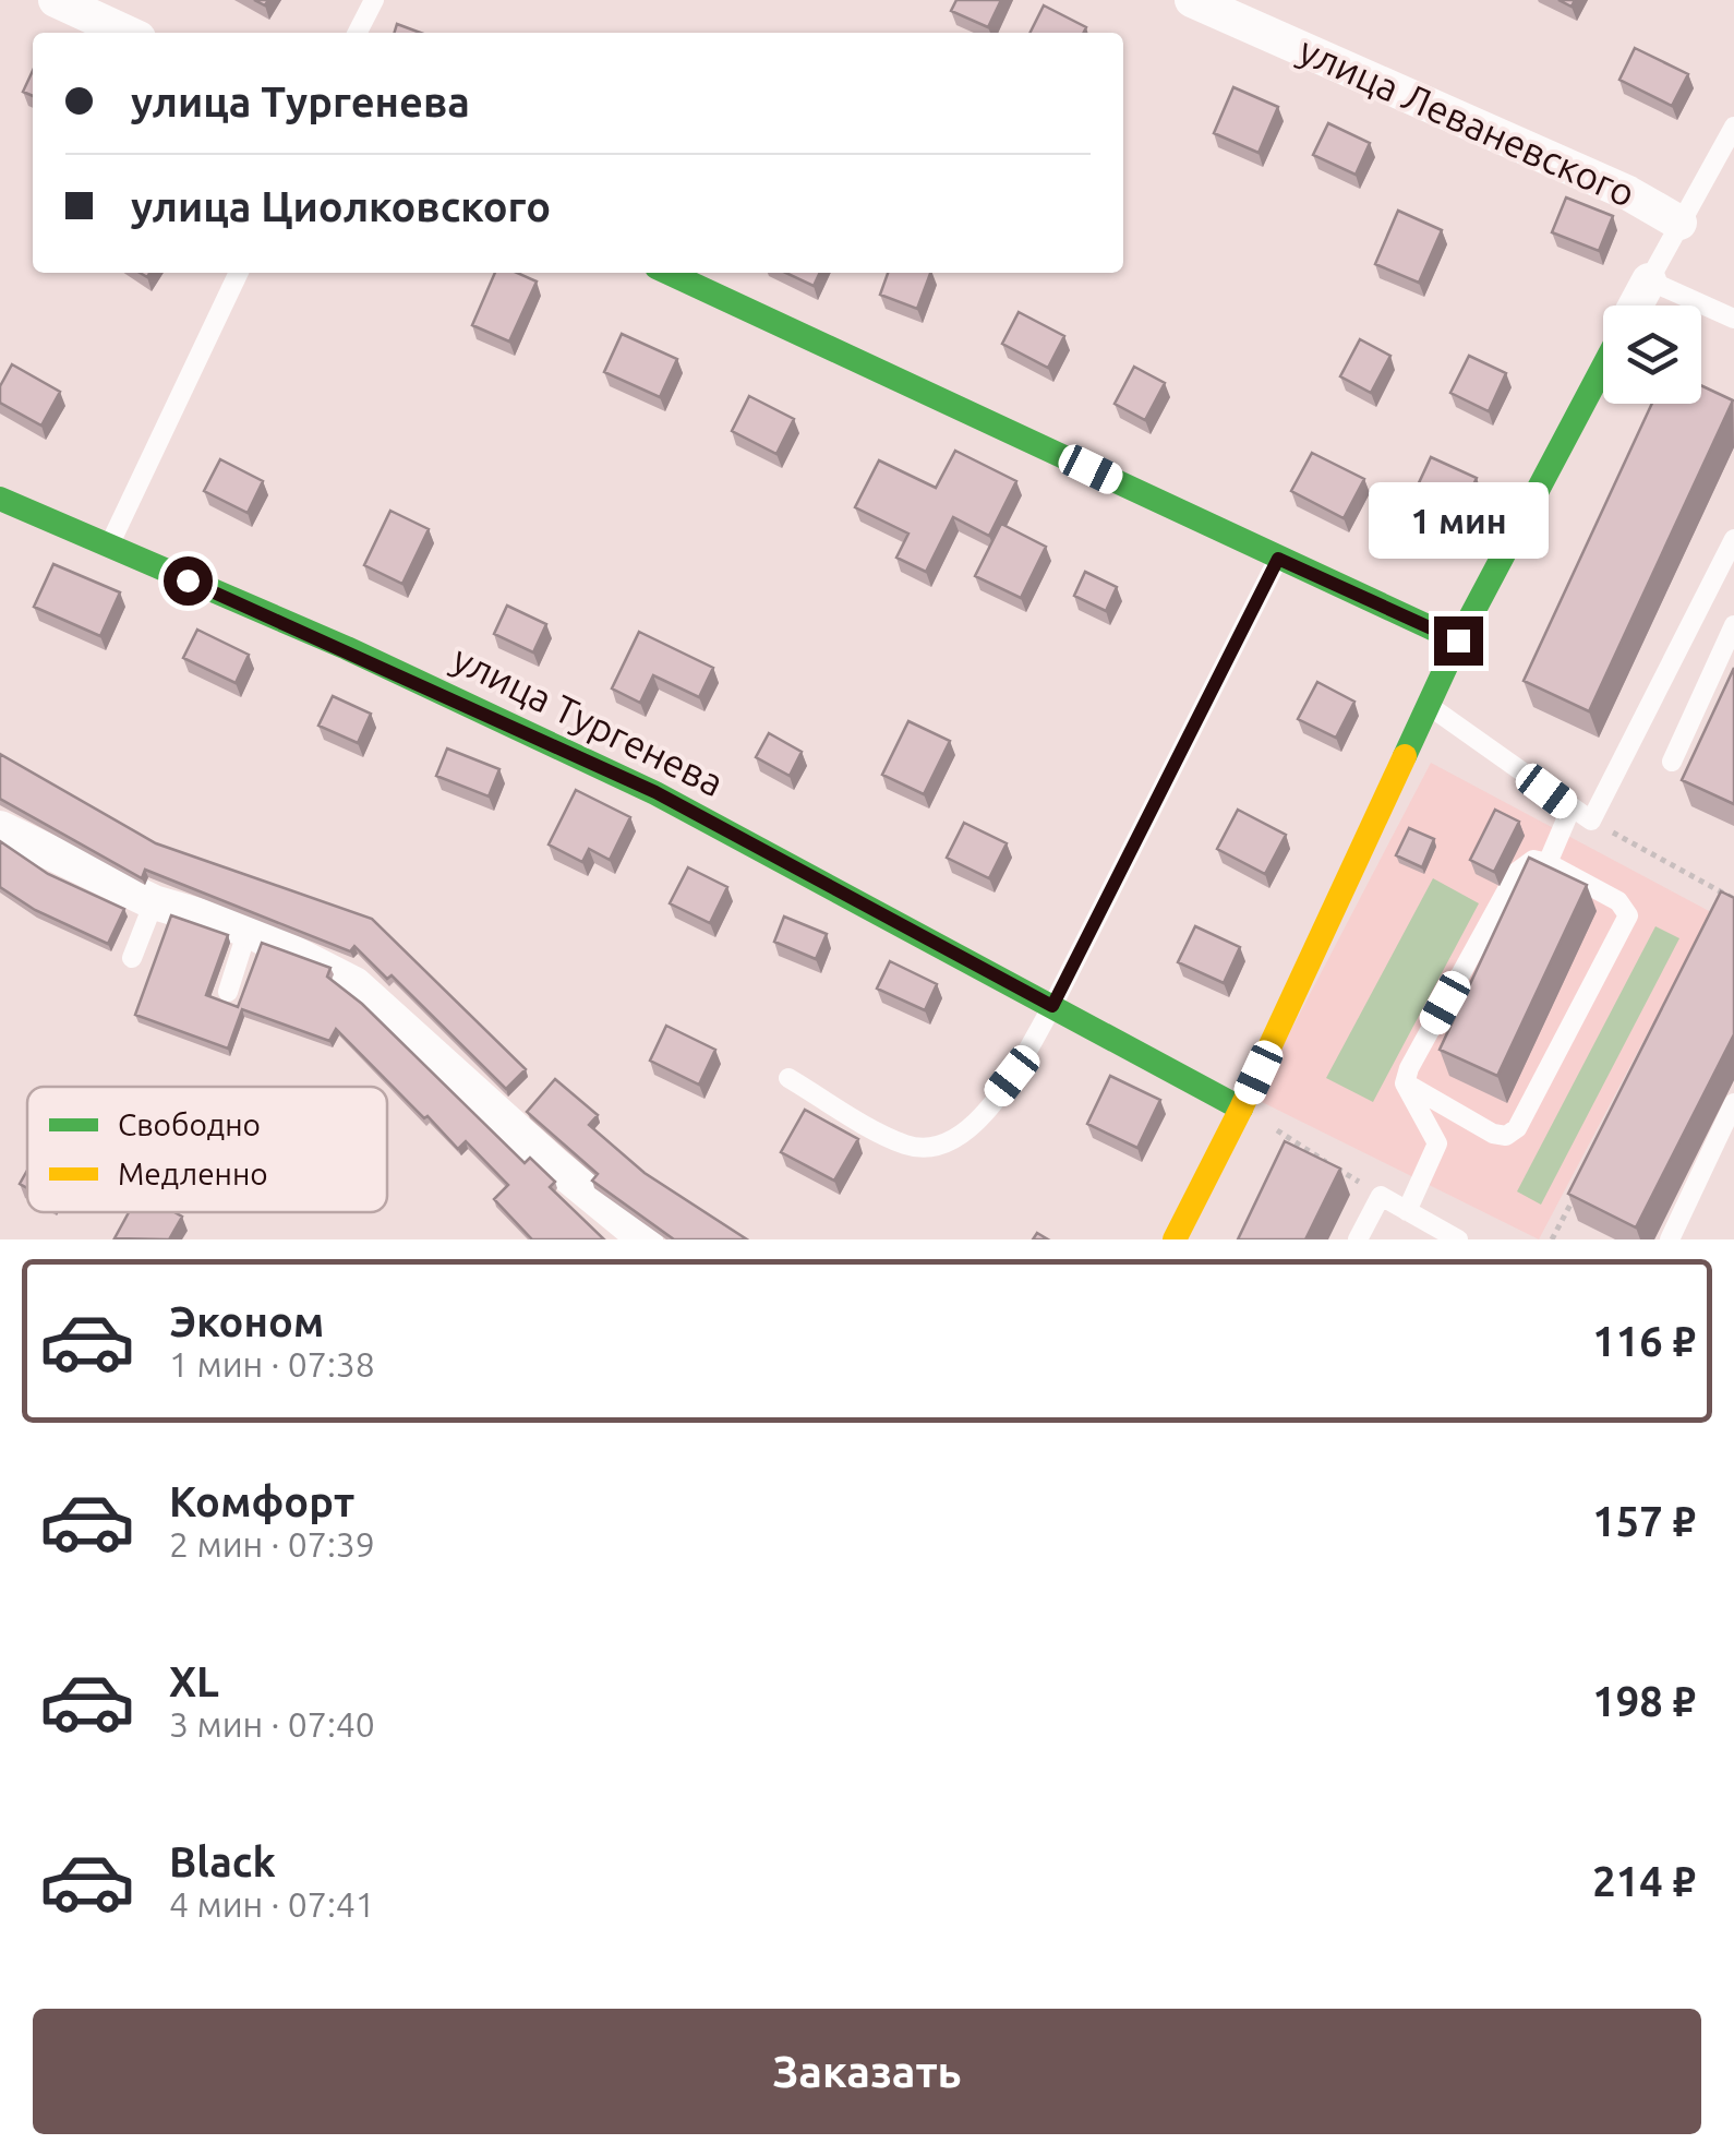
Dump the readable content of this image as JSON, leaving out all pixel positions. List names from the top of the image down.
{
  "streets": {
    "street": ["улица Леваневского", "улица Тургенева"]
  },
  "legend": ["Свободно", "Медленно"],
  "page": {
    "banner": ["улица Тургенева", "улица Циолковского"],
    "bubble": "1 мин",
    "list": [
      {
        "name": "Эконом",
        "note": "1 мин · 07:38",
        "value": "116 ₽"
      },
      {
        "name": "Комфорт",
        "note": "2 мин · 07:39",
        "value": "157 ₽"
      },
      {
        "name": "XL",
        "note": "3 мин · 07:40",
        "value": "198 ₽"
      },
      {
        "name": "Black",
        "note": "4 мин · 07:41",
        "value": "214 ₽"
      }
    ],
    "buttons": "Заказать"
  }
}
